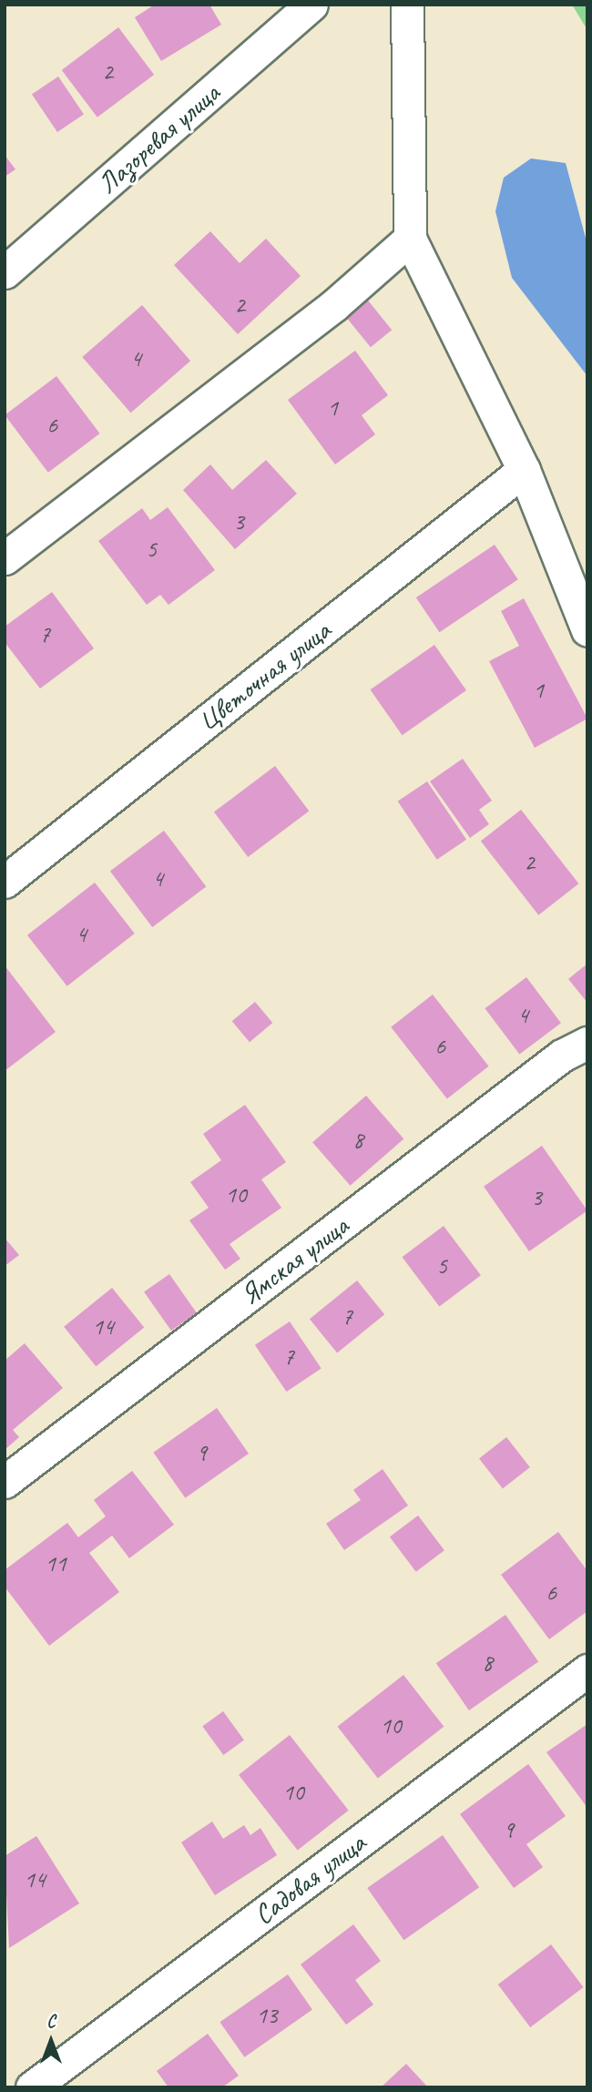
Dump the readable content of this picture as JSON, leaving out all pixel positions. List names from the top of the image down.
{
  "streets": {
    "street": [
      "Лазоревая улица",
      "Цветочная улица",
      "Ямская улица",
      "Садовая улица"
    ]
  },
  "house_numbers": [
    "2",
    "2",
    "4",
    "1",
    "6",
    "3",
    "5",
    "7",
    "1",
    "2",
    "4",
    "4",
    "4",
    "6",
    "8",
    "10",
    "3",
    "5",
    "7",
    "14",
    "7",
    "9",
    "11",
    "6",
    "8",
    "10",
    "10",
    "9",
    "14",
    "13"
  ],
  "north": "top"
}
